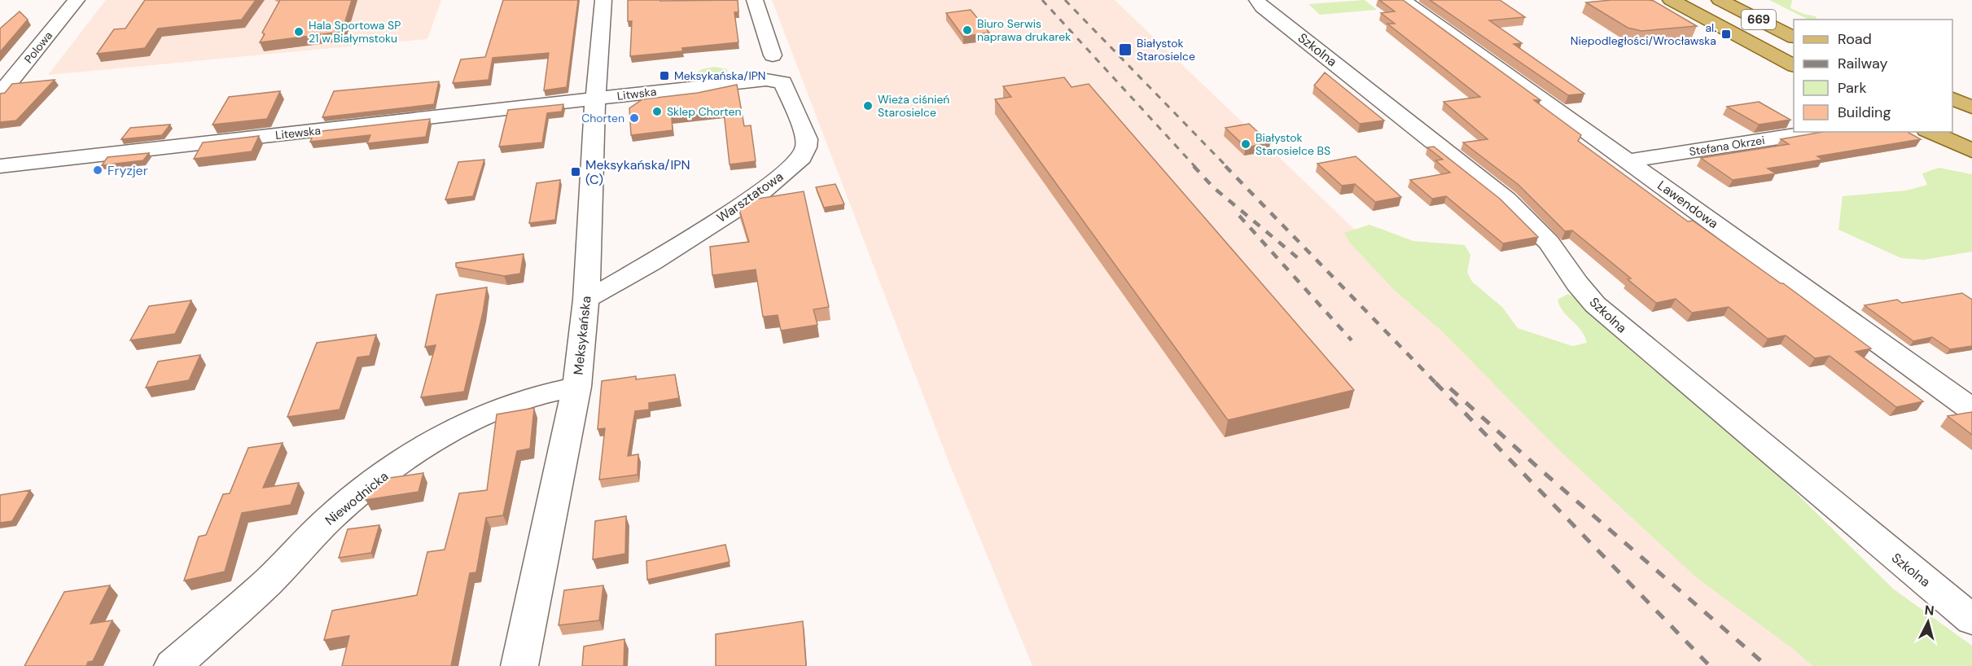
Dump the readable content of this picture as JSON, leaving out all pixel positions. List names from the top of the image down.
{
  "streets": {
    "main road": ["669"],
    "street": [
      "Polowa",
      "Szkolna",
      "Litwska",
      "Litewska",
      "Stefana Okrzei",
      "Warsztatowa",
      "Lawendowa",
      "Meksykańska",
      "Niewodnicka"
    ]
  },
  "crossings": [
    ["Litwska", "Litewska"],
    ["Litwska", "Warsztatowa"],
    ["Litwska", "Meksykańska"],
    ["Litewska", "Meksykańska"],
    ["Stefana Okrzei", "Lawendowa"],
    ["Warsztatowa", "Meksykańska"],
    ["Meksykańska", "Niewodnicka"]
  ],
  "places": {
    "other": [
      "Biuro Serwis naprawa drukarek",
      "Hala Sportowa SP 21 w Białymstoku",
      "Wieża ciśnień Starosielce",
      "Sklep Chorten",
      "Chorten",
      "Białystok Starosielce BS",
      "Fryzjer"
    ],
    "transit": [
      "al. Niepodległości/Wrocławska",
      "Białystok Starosielce",
      "Meksykańska/IPN",
      "Meksykańska/IPN (C)"
    ]
  },
  "legend": [
    "Road",
    "Railway",
    "Park",
    "Building"
  ],
  "north": "top"
}
